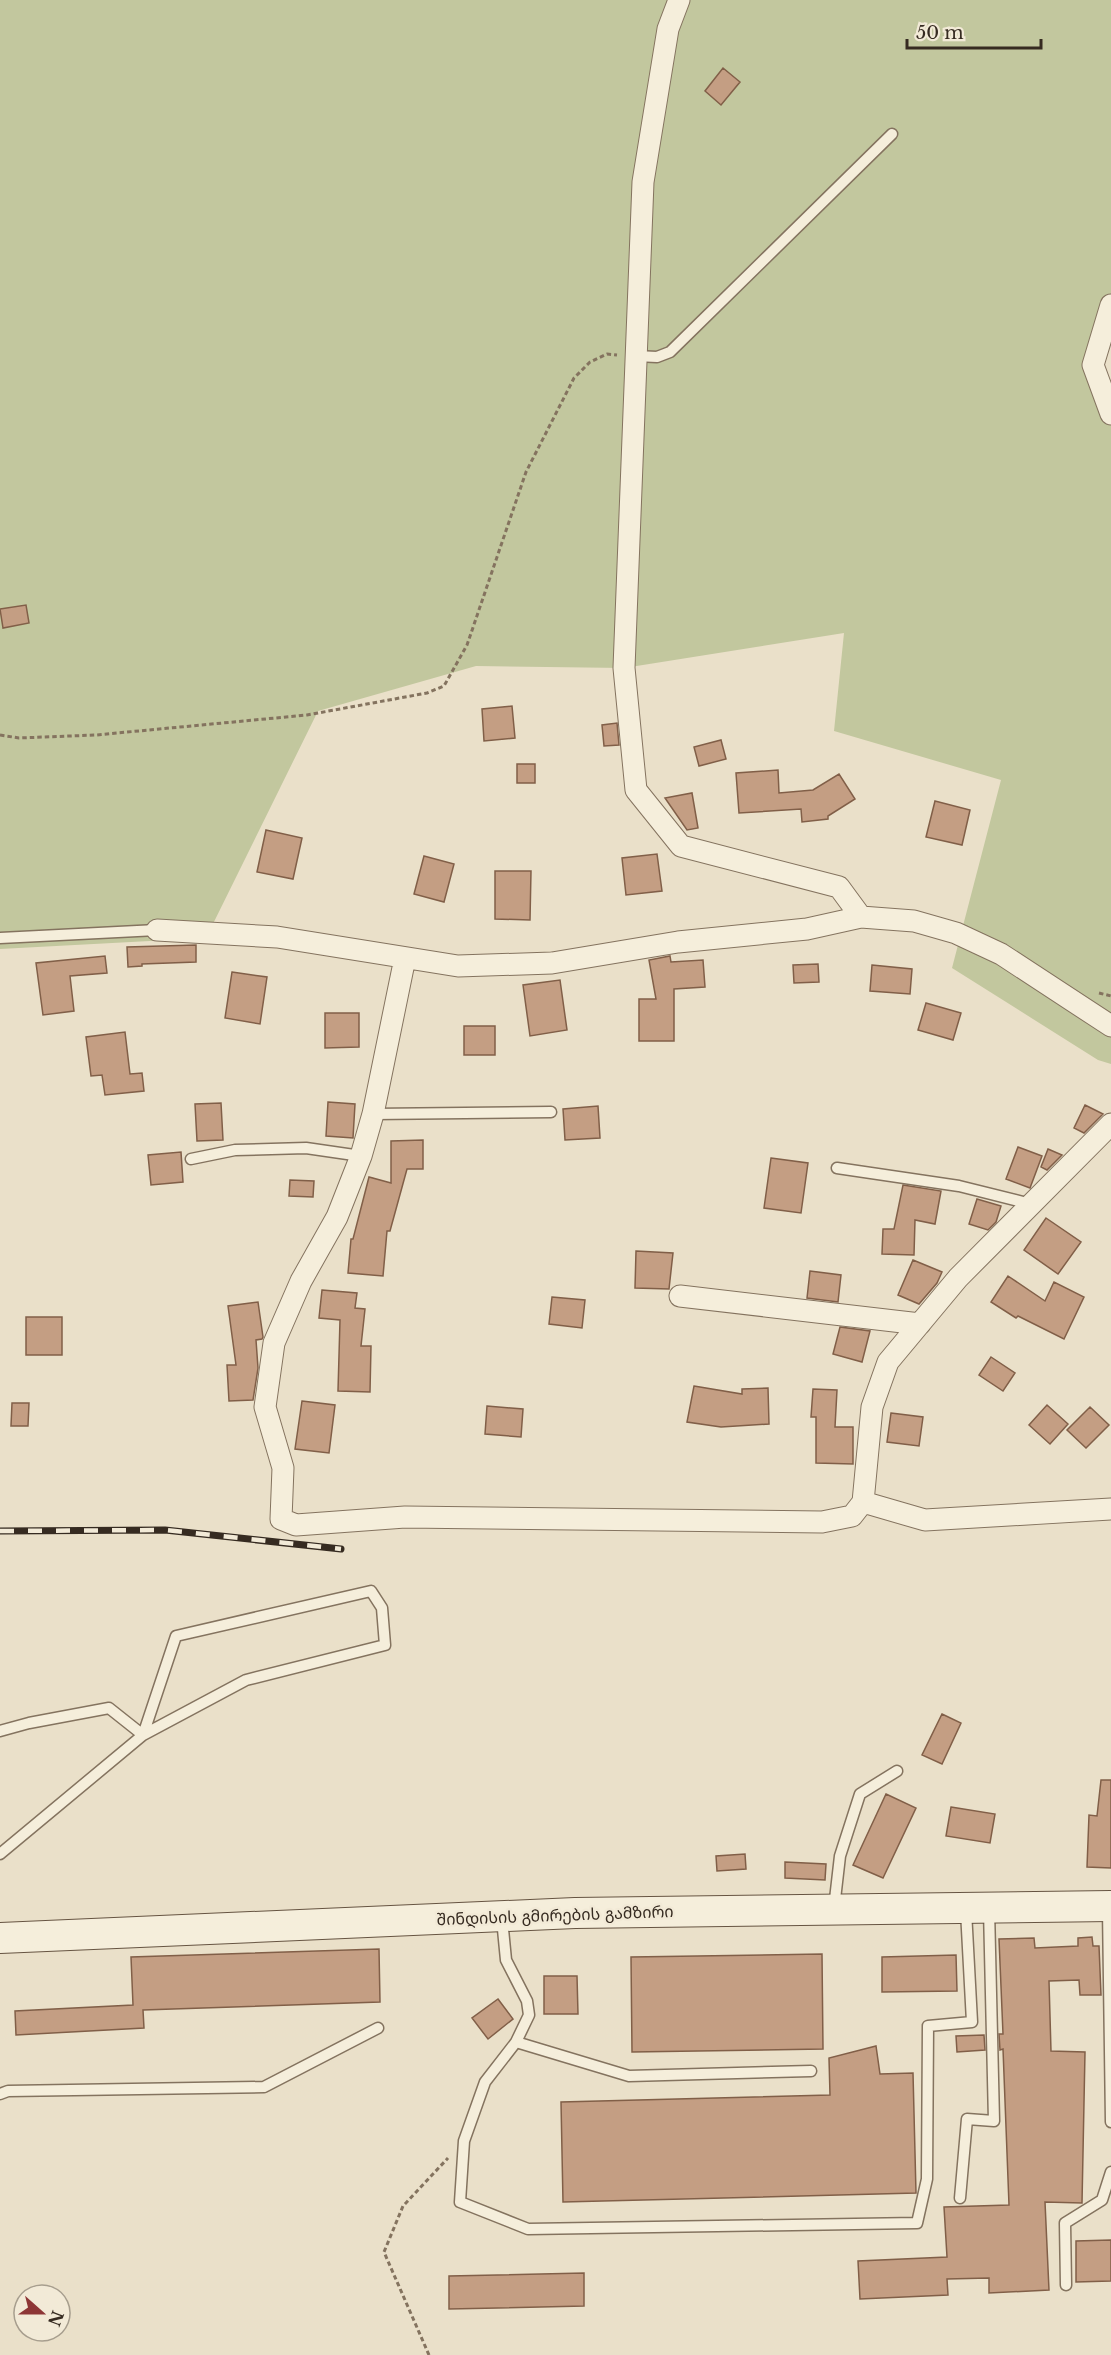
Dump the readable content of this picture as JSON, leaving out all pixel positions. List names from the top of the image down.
{
  "streets": {
    "main road": ["შინდისის გმირების გამზირი"]
  },
  "scale_bar": "50 m",
  "north": "right"
}
